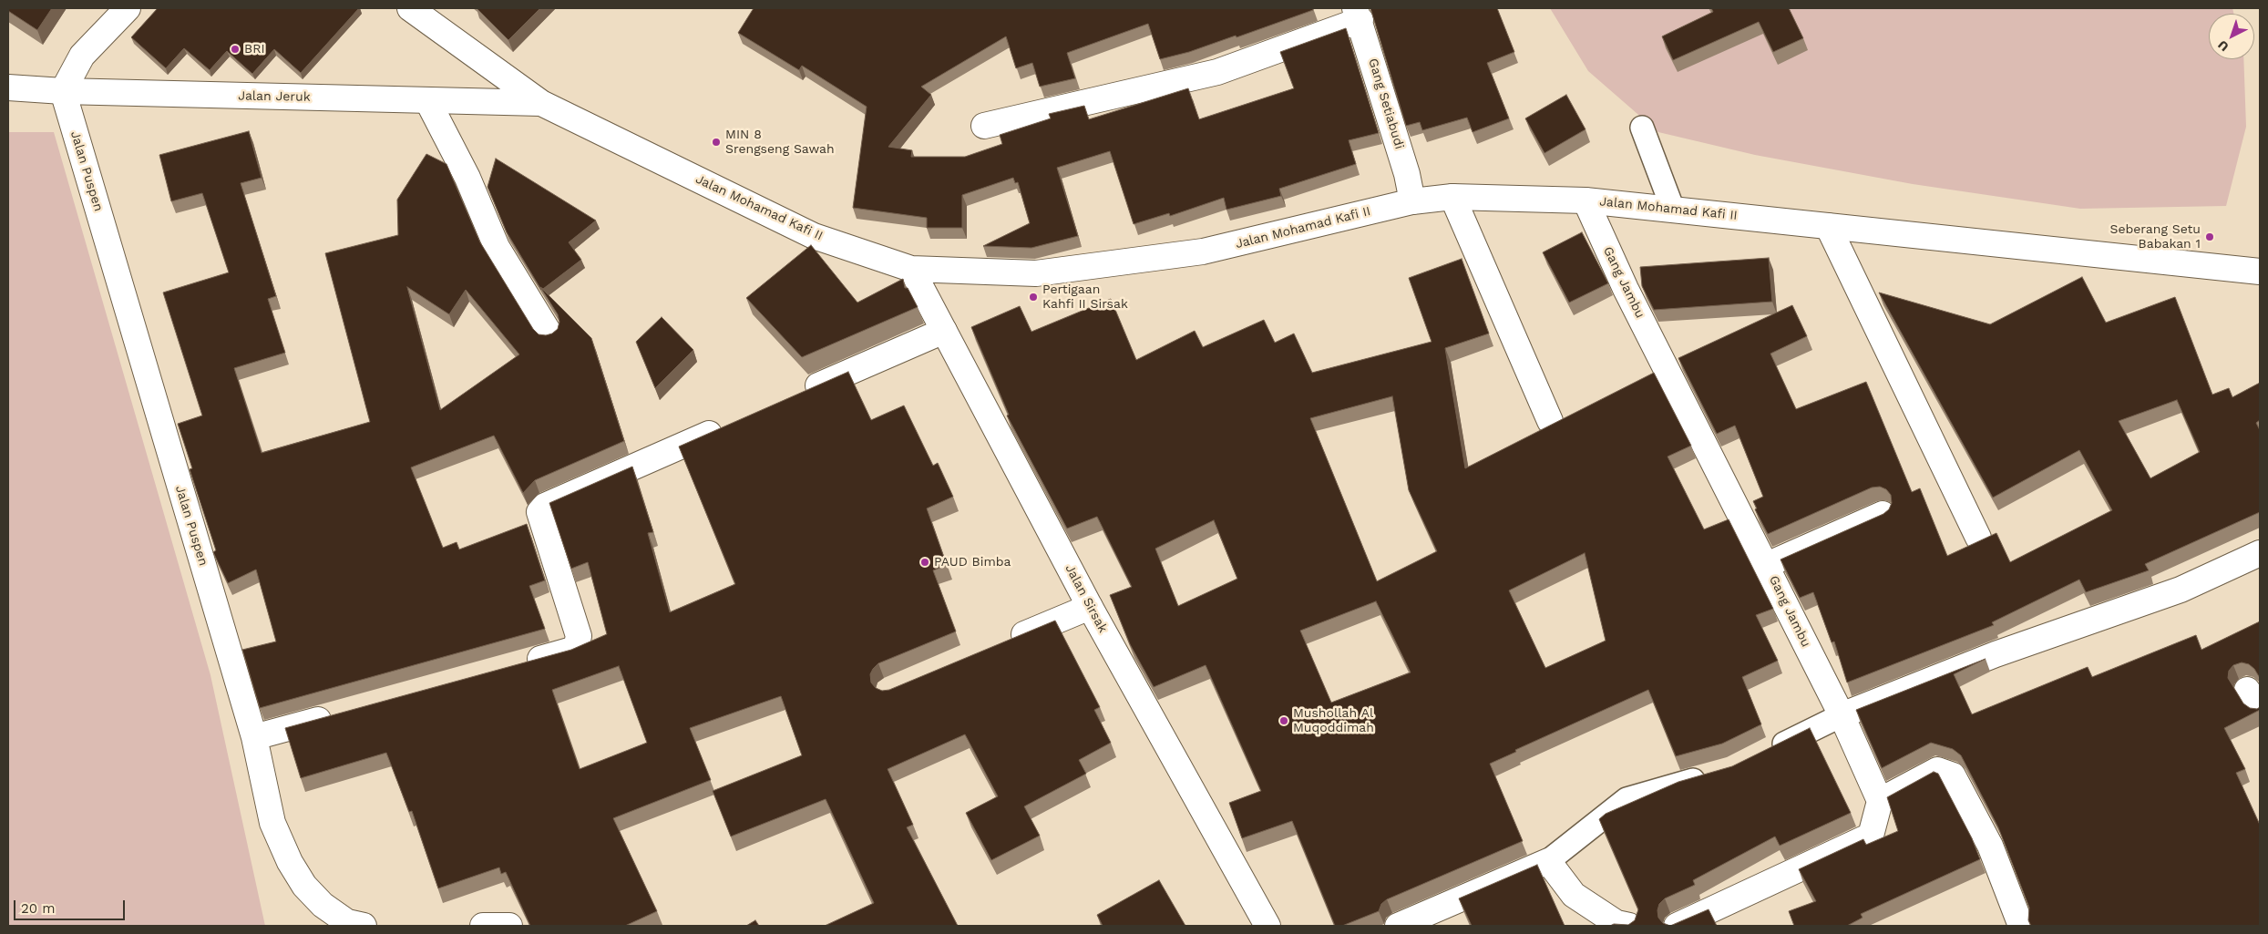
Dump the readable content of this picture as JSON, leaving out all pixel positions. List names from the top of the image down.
{
  "streets": {
    "street": [
      "Jalan Jeruk",
      "Gang Setiabudi",
      "Jalan Puspen",
      "Jalan Mohamad Kafi II",
      "Gang Jambu",
      "Jalan Sirsak"
    ]
  },
  "crossings": [
    ["Jalan Jeruk", "Jalan Puspen"],
    ["Jalan Jeruk", "Jalan Mohamad Kafi II"],
    ["Gang Setiabudi", "Jalan Mohamad Kafi II"],
    ["Jalan Mohamad Kafi II", "Gang Jambu"],
    ["Jalan Mohamad Kafi II", "Jalan Sirsak"]
  ],
  "places": [
    "BRI",
    "MIN 8 Srengseng Sawah",
    "Seberang Setu Babakan 1",
    "Pertigaan Kahfi II Sirsak",
    "PAUD Bimba",
    "Mushollah Al Muqoddimah"
  ],
  "scale_bar": "20 m",
  "north": "bottom left"
}
